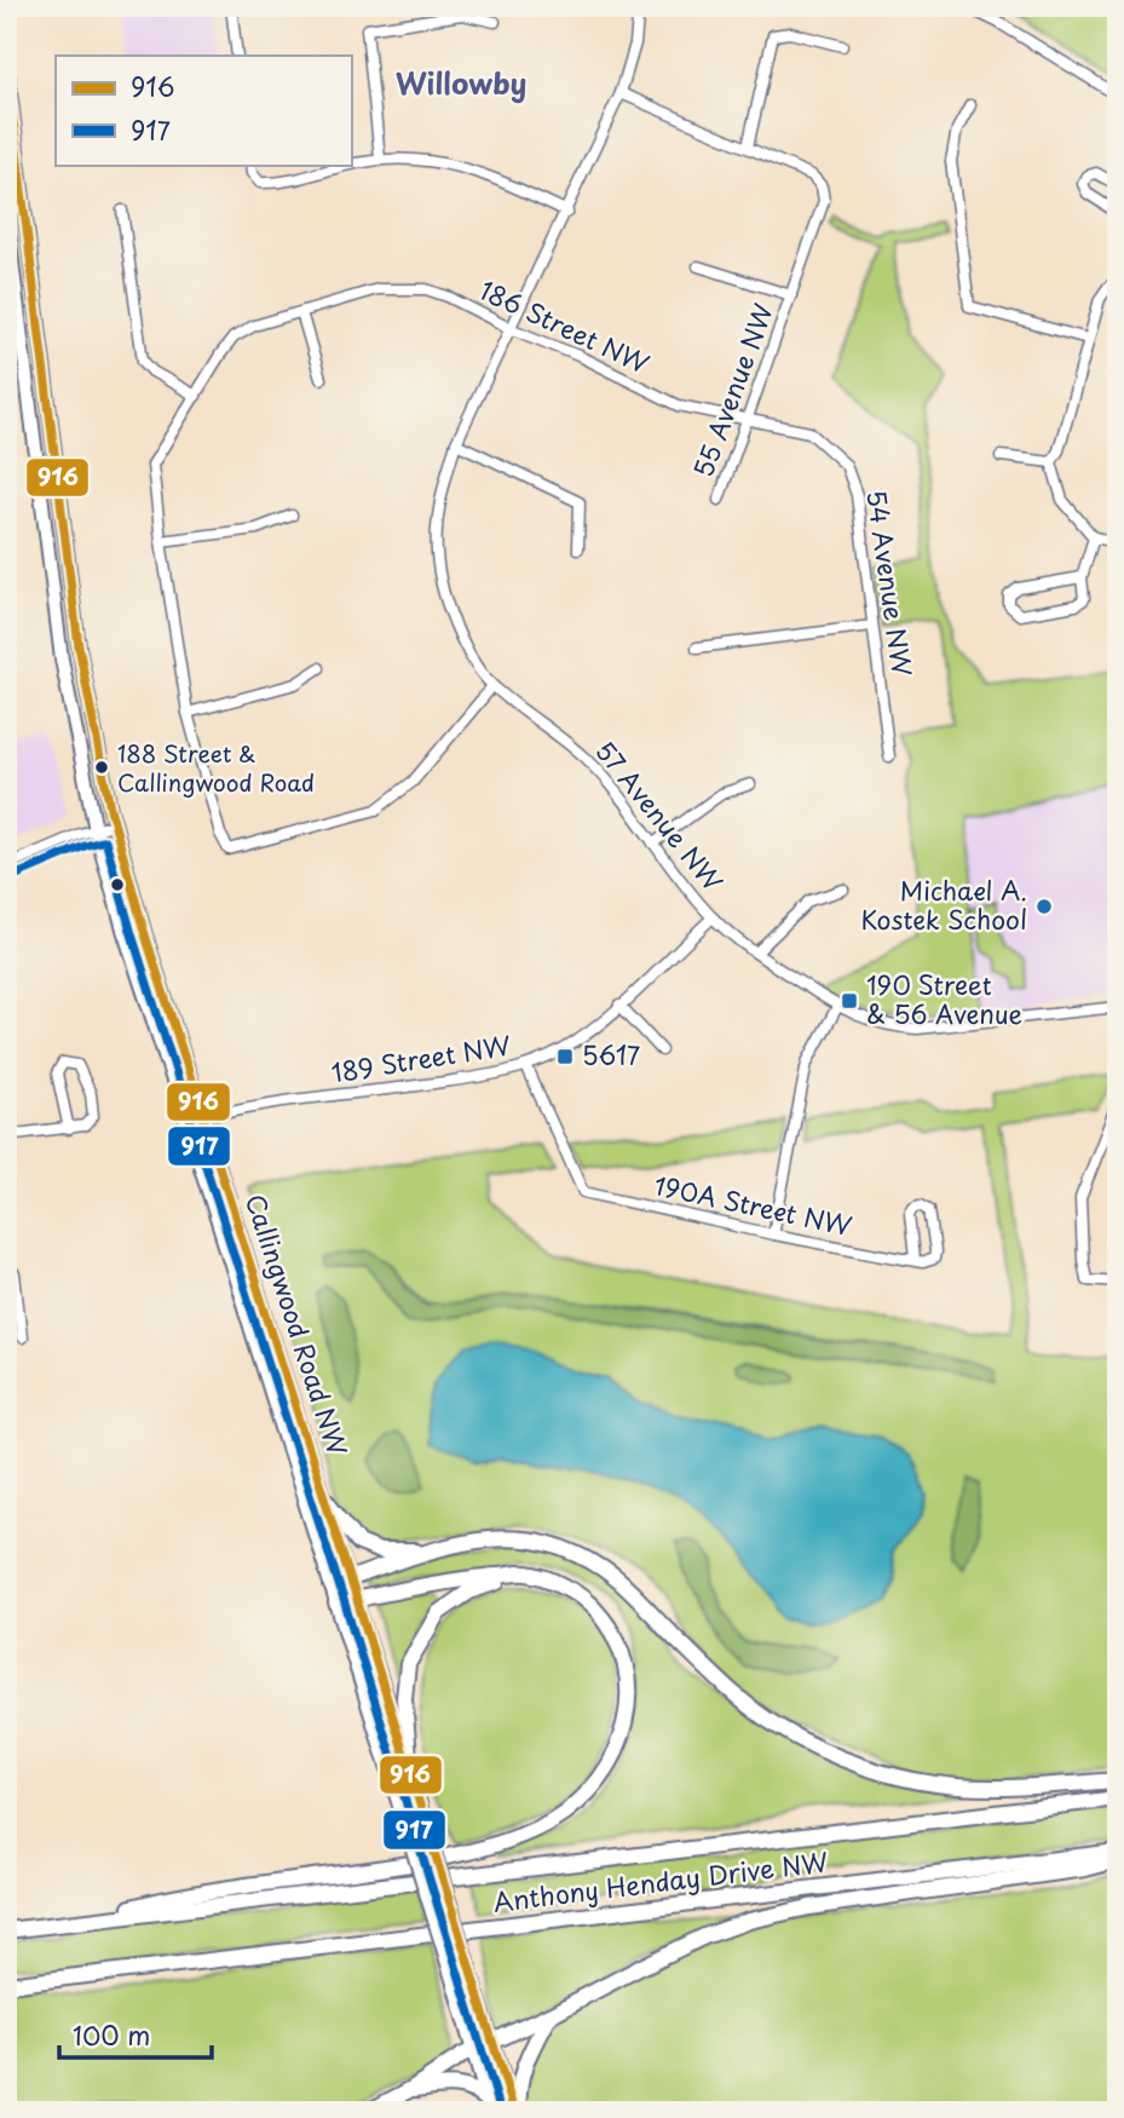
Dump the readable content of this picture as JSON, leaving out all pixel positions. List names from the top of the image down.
{
  "streets": {
    "highway": ["Anthony Henday Drive NW"],
    "main road": ["Callingwood Road NW"],
    "street": [
      "186 Street NW",
      "55 Avenue NW",
      "54 Avenue NW",
      "57 Avenue NW",
      "189 Street NW",
      "190A Street NW"
    ]
  },
  "crossings": [
    ["186 Street NW", "55 Avenue NW"],
    ["186 Street NW", "54 Avenue NW"],
    ["186 Street NW", "57 Avenue NW"],
    ["57 Avenue NW", "189 Street NW"],
    ["189 Street NW", "190A Street NW"],
    ["189 Street NW", "Callingwood Road NW"]
  ],
  "districts": ["Willowby"],
  "places": {
    "other": ["188 Street & Callingwood Road", "Michael A. Kostek School"],
    "transit": ["190 Street & 56 Avenue", "5617"]
  },
  "lines": ["transit line 916", "transit line 917"],
  "legend": ["916", "917"],
  "scale_bar": "100 m"
}
